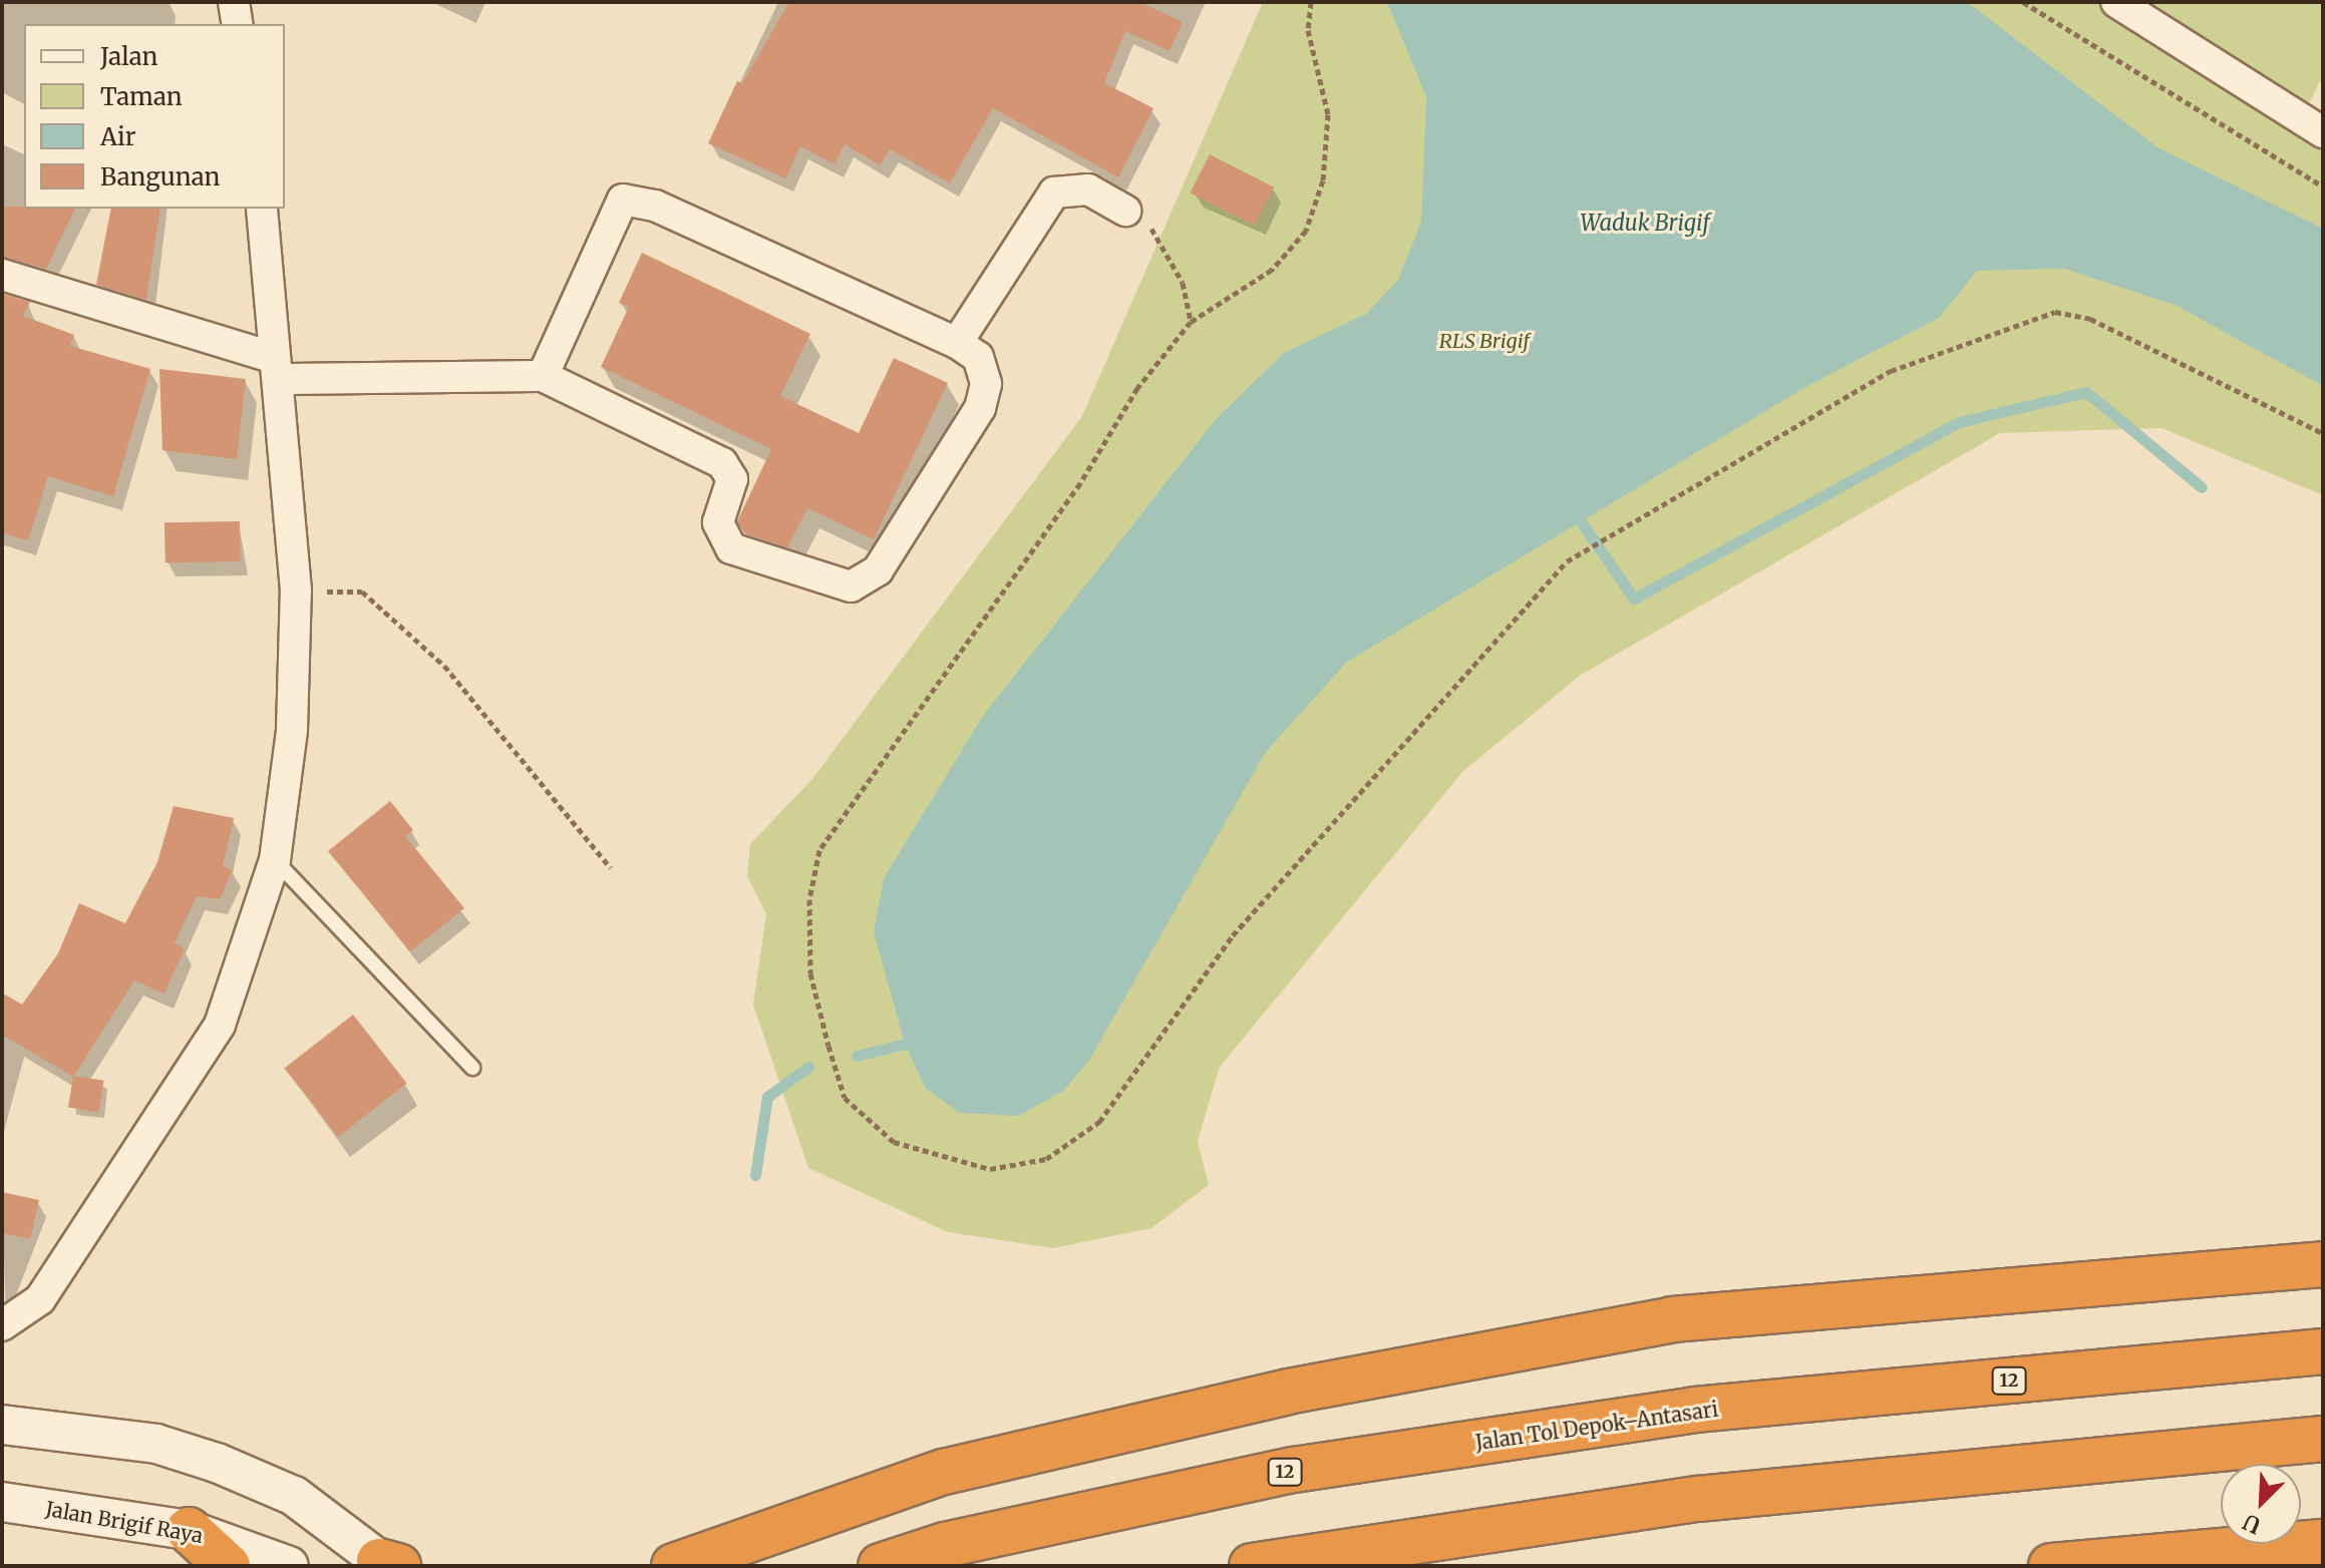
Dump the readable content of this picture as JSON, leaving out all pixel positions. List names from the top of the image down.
{
  "streets": {
    "highway": ["12", "Jalan Tol Depok–Antasari"],
    "street": ["Jalan Brigif Raya"]
  },
  "water": ["Waduk Brigif"],
  "parks": ["RLS Brigif"],
  "legend": [
    "Jalan",
    "Taman",
    "Air",
    "Bangunan"
  ],
  "north": "bottom left"
}
